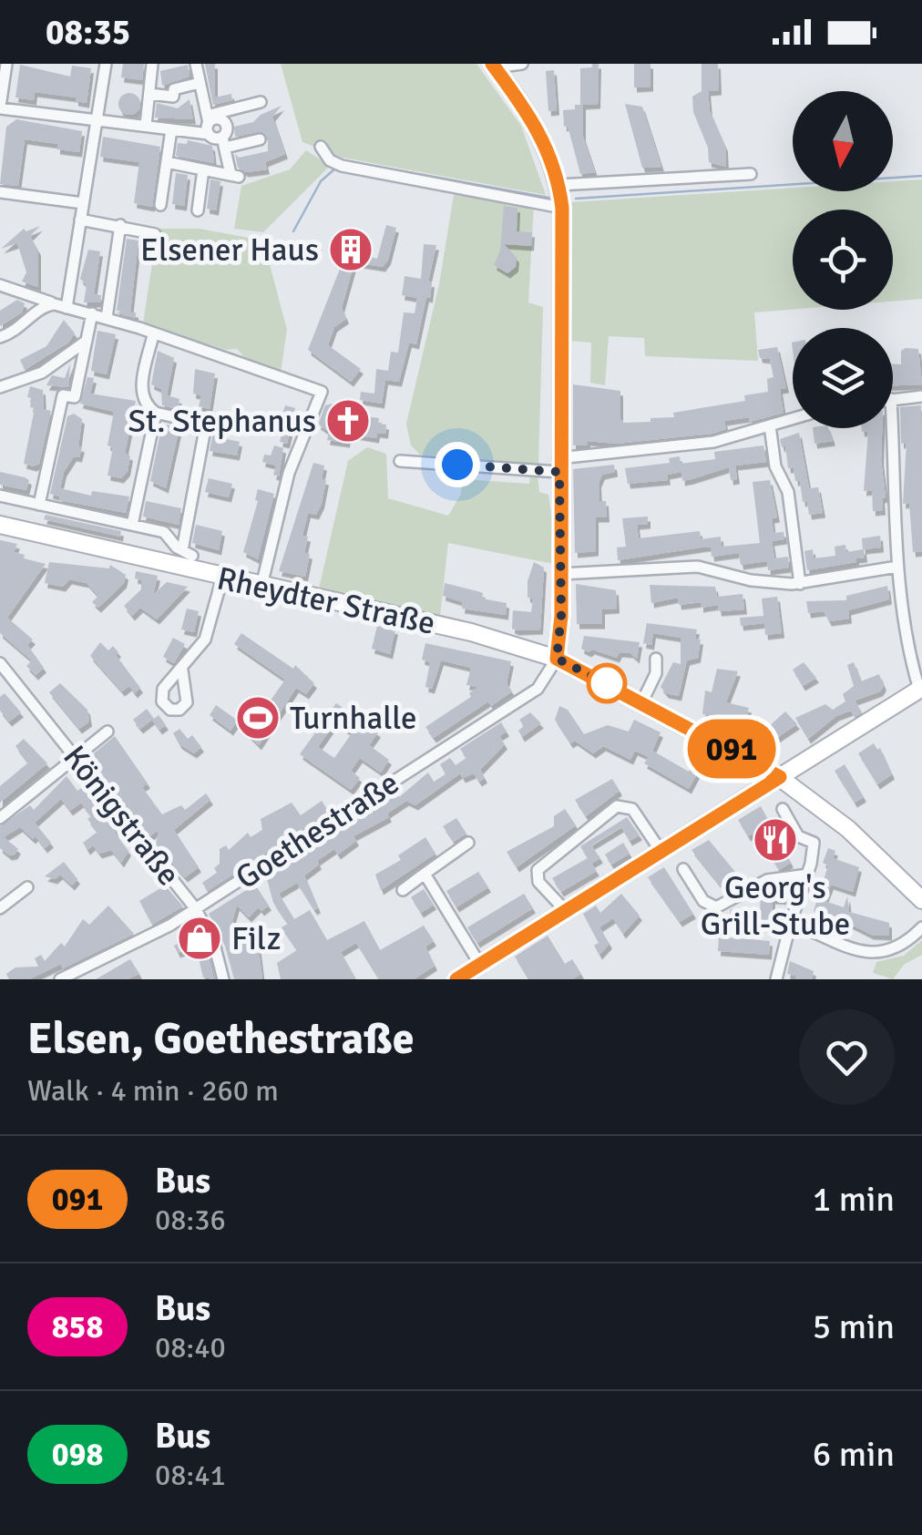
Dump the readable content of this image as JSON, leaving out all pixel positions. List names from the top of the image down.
{
  "streets": {
    "street": ["Rheydter Straße", "Königstraße", "Goethestraße"]
  },
  "crossings": [
    ["Rheydter Straße", "Goethestraße"],
    ["Königstraße", "Goethestraße"]
  ],
  "places": {
    "building": ["Elsener Haus"],
    "church": ["St. Stephanus"],
    "sports": ["Turnhalle"],
    "restaurant": ["Georg's Grill-Stube"],
    "shop": ["Filz"]
  },
  "lines": ["bus line 091"],
  "north": "bottom",
  "page": {
    "status": "08:35",
    "on_map": "091",
    "heading": ["Elsen, Goethestraße", "Walk · 4 min · 260 m"],
    "list": [
      {
        "mark": "091",
        "name": "Bus",
        "note": "08:36",
        "value": "1 min"
      },
      {
        "mark": "858",
        "name": "Bus",
        "note": "08:40",
        "value": "5 min"
      },
      {
        "mark": "098",
        "name": "Bus",
        "note": "08:41",
        "value": "6 min"
      }
    ]
  }
}
